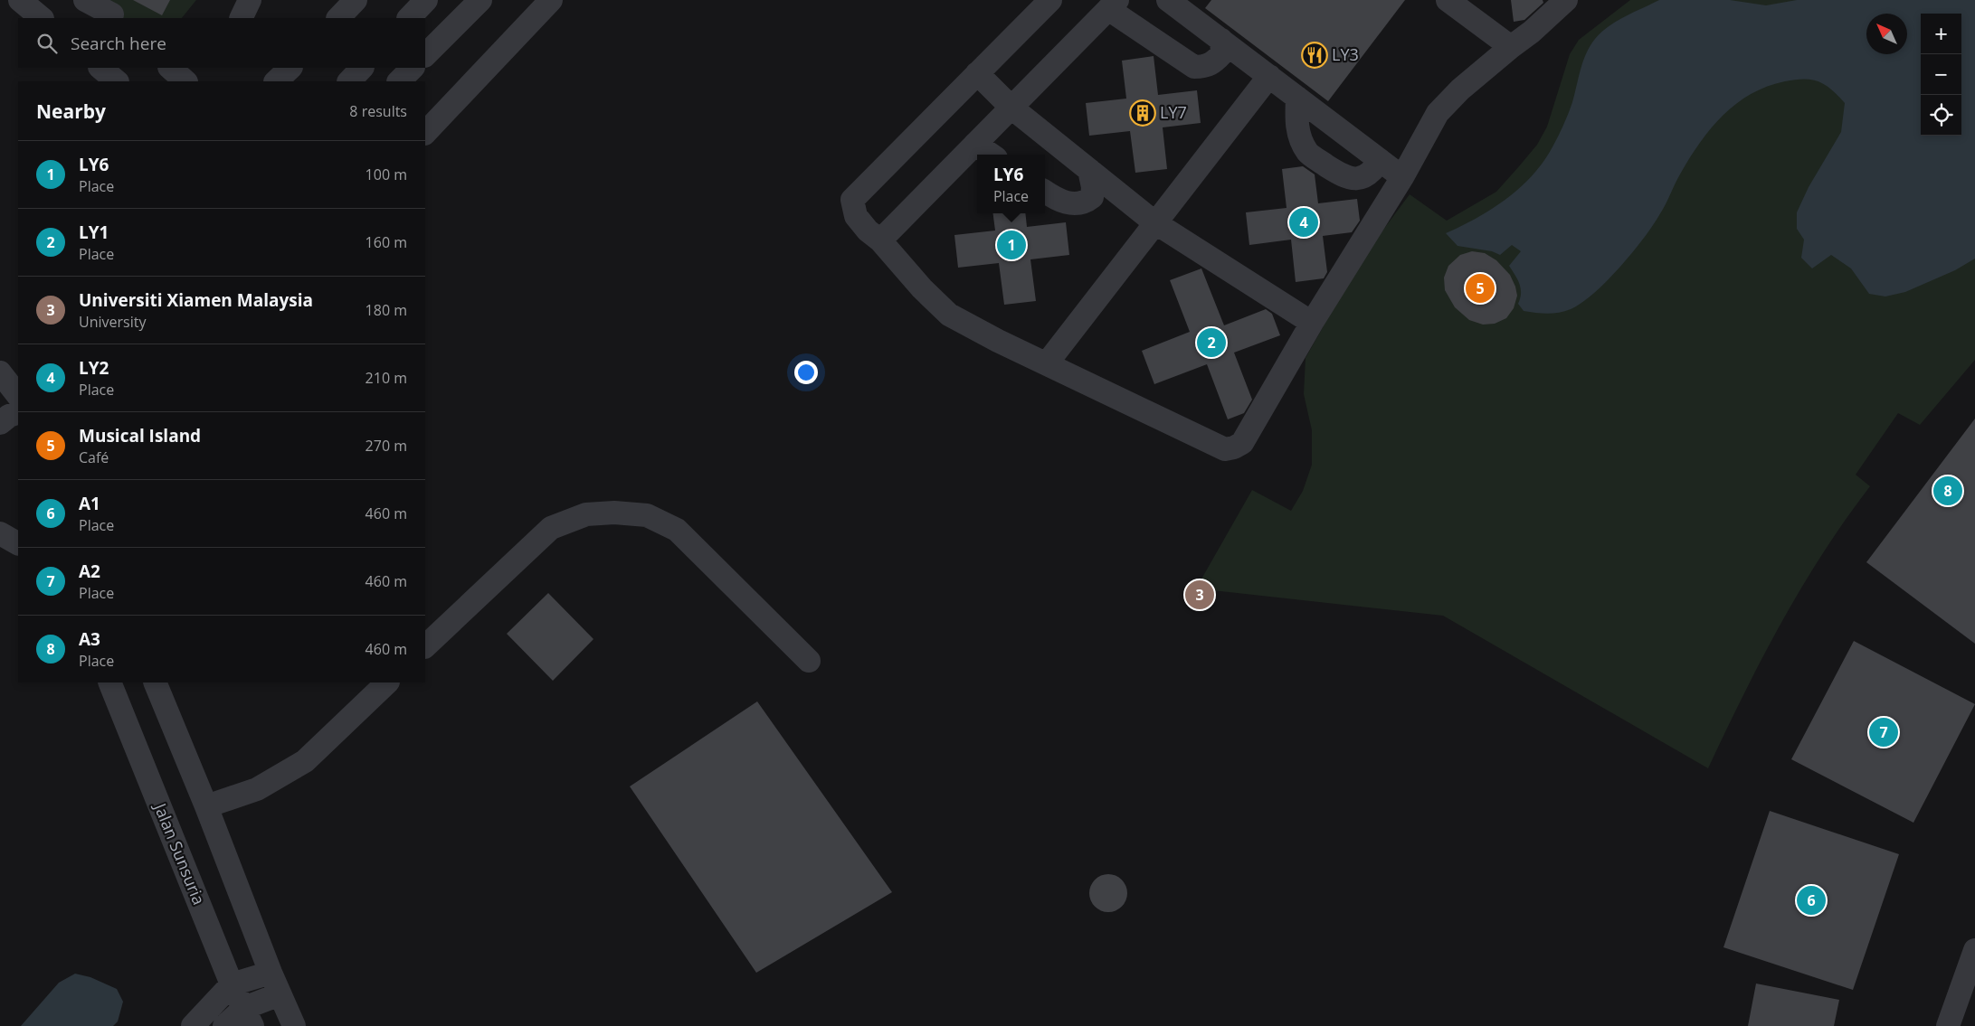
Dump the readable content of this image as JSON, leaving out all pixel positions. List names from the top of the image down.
{
  "streets": {
    "street": ["Jalan Sunsuria"]
  },
  "places": {
    "restaurant": ["LY3"],
    "building": ["LY7"]
  },
  "north": "top left",
  "page": {
    "map_buttons": ["+", "−"],
    "search": "Search here",
    "heading": ["Nearby", "8 results"],
    "list": [
      {
        "mark": "1",
        "name": "LY6",
        "note": "Place",
        "value": "100 m"
      },
      {
        "mark": "2",
        "name": "LY1",
        "note": "Place",
        "value": "160 m"
      },
      {
        "mark": "3",
        "name": "Universiti Xiamen Malaysia",
        "note": "University",
        "value": "180 m"
      },
      {
        "mark": "4",
        "name": "LY2",
        "note": "Place",
        "value": "210 m"
      },
      {
        "mark": "5",
        "name": "Musical Island",
        "note": "Café",
        "value": "270 m"
      },
      {
        "mark": "6",
        "name": "A1",
        "note": "Place",
        "value": "460 m"
      },
      {
        "mark": "7",
        "name": "A2",
        "note": "Place",
        "value": "460 m"
      },
      {
        "mark": "8",
        "name": "A3",
        "note": "Place",
        "value": "460 m"
      }
    ],
    "popup": ["LY6", "Place"],
    "pins": [
      "4",
      "1",
      "5",
      "2",
      "8",
      "3",
      "7",
      "6"
    ]
  }
}
